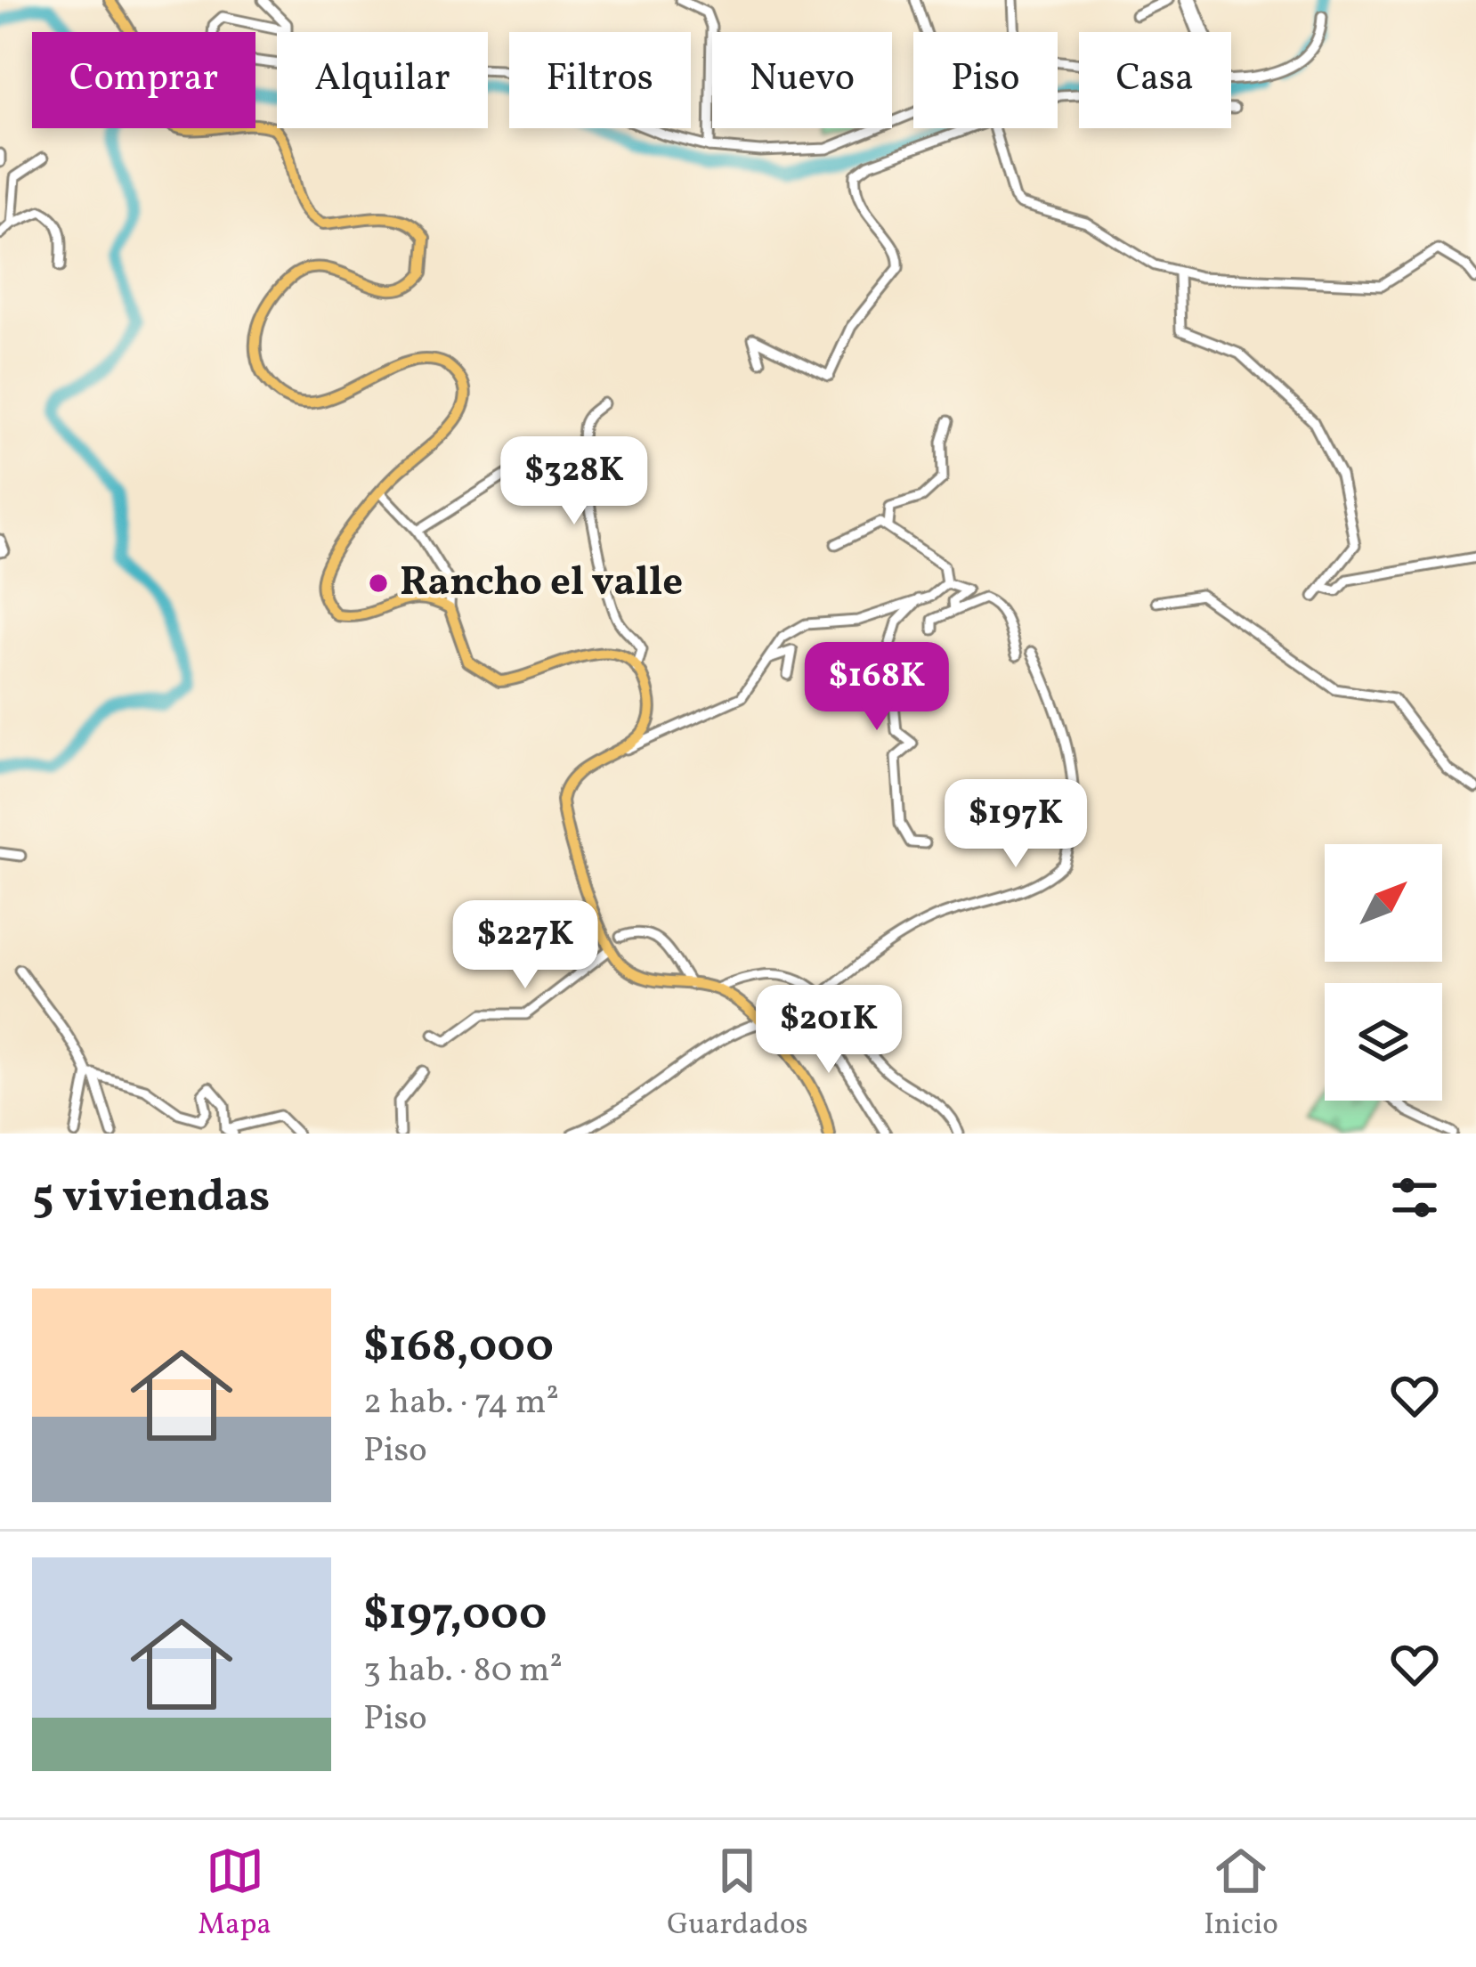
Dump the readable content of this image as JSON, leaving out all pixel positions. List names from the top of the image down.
{
  "places": ["Rancho el valle"],
  "north": "top right",
  "page": {
    "chip": [
      "Comprar",
      "Alquilar",
      "Filtros",
      "Nuevo",
      "Piso",
      "Casa"
    ],
    "price": [
      "$328K",
      "$168K",
      "$197K",
      "$227K",
      "$201K"
    ],
    "heading": "5 viviendas",
    "list": [
      {
        "name": "$168,000",
        "note": "2 hab. · 74 m² · Piso"
      },
      {
        "name": "$197,000",
        "note": "3 hab. · 80 m² · Piso"
      }
    ],
    "tabs": ["Mapa", "Guardados", "Inicio"]
  }
}
